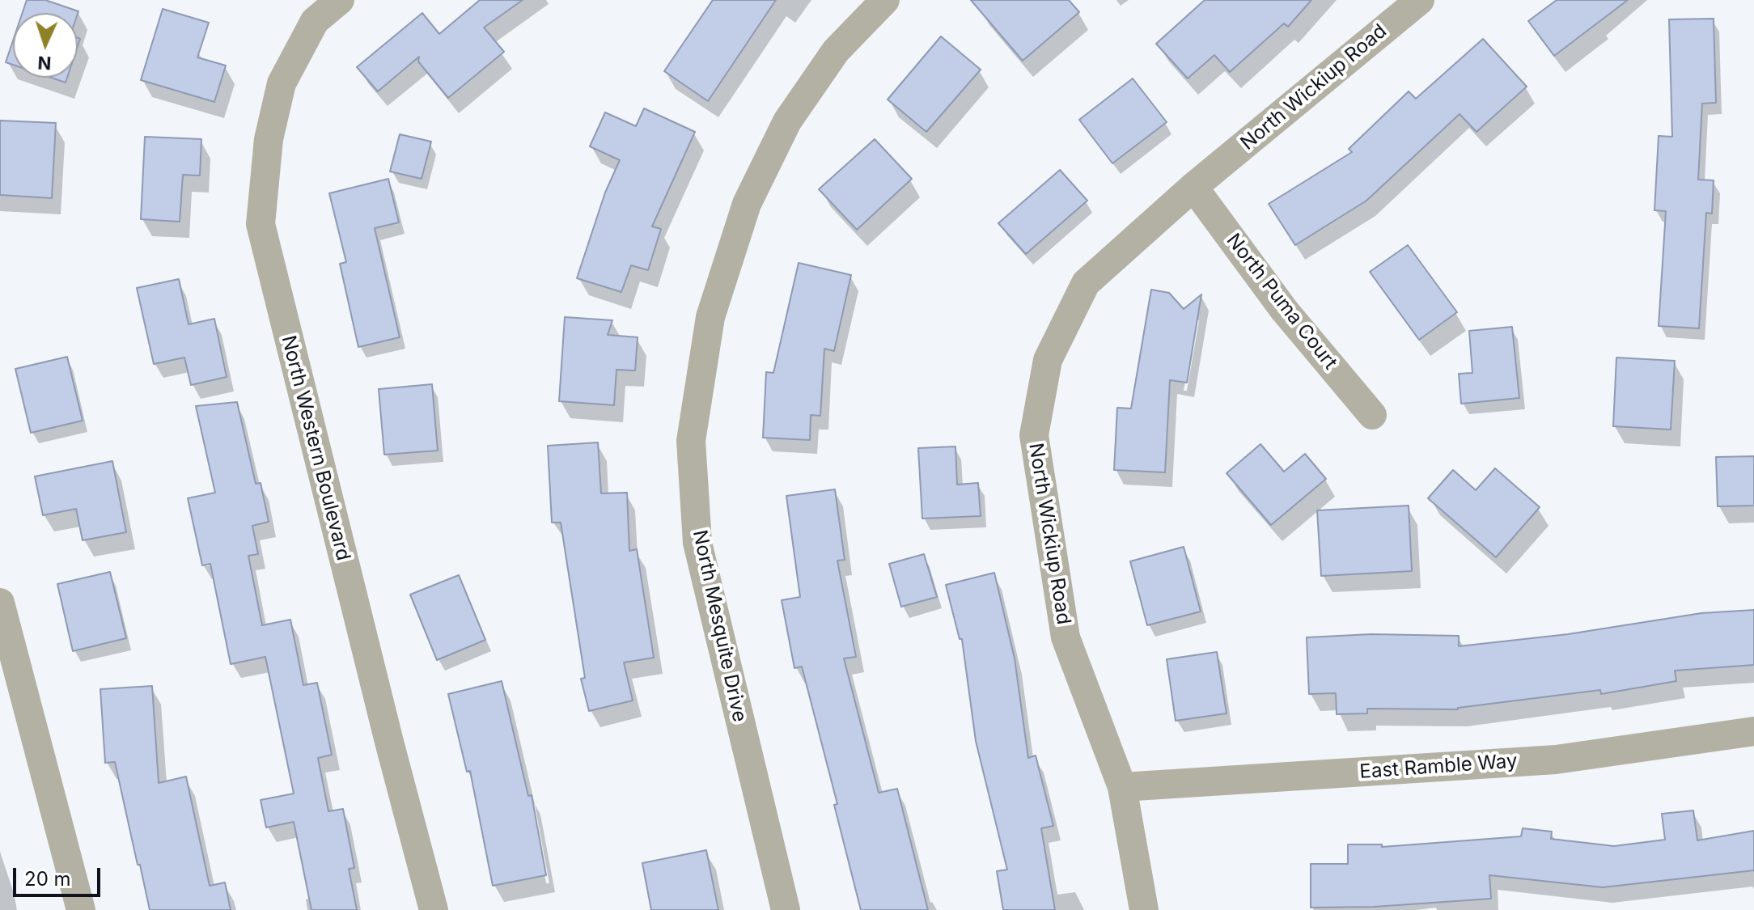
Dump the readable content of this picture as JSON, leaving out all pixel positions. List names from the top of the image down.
{
  "streets": {
    "street": [
      "North Wickiup Road",
      "North Puma Court",
      "North Western Boulevard",
      "North Mesquite Drive",
      "East Ramble Way"
    ]
  },
  "crossings": [
    ["North Wickiup Road", "North Puma Court"],
    ["North Wickiup Road", "East Ramble Way"]
  ],
  "scale_bar": "20 m",
  "north": "bottom"
}
